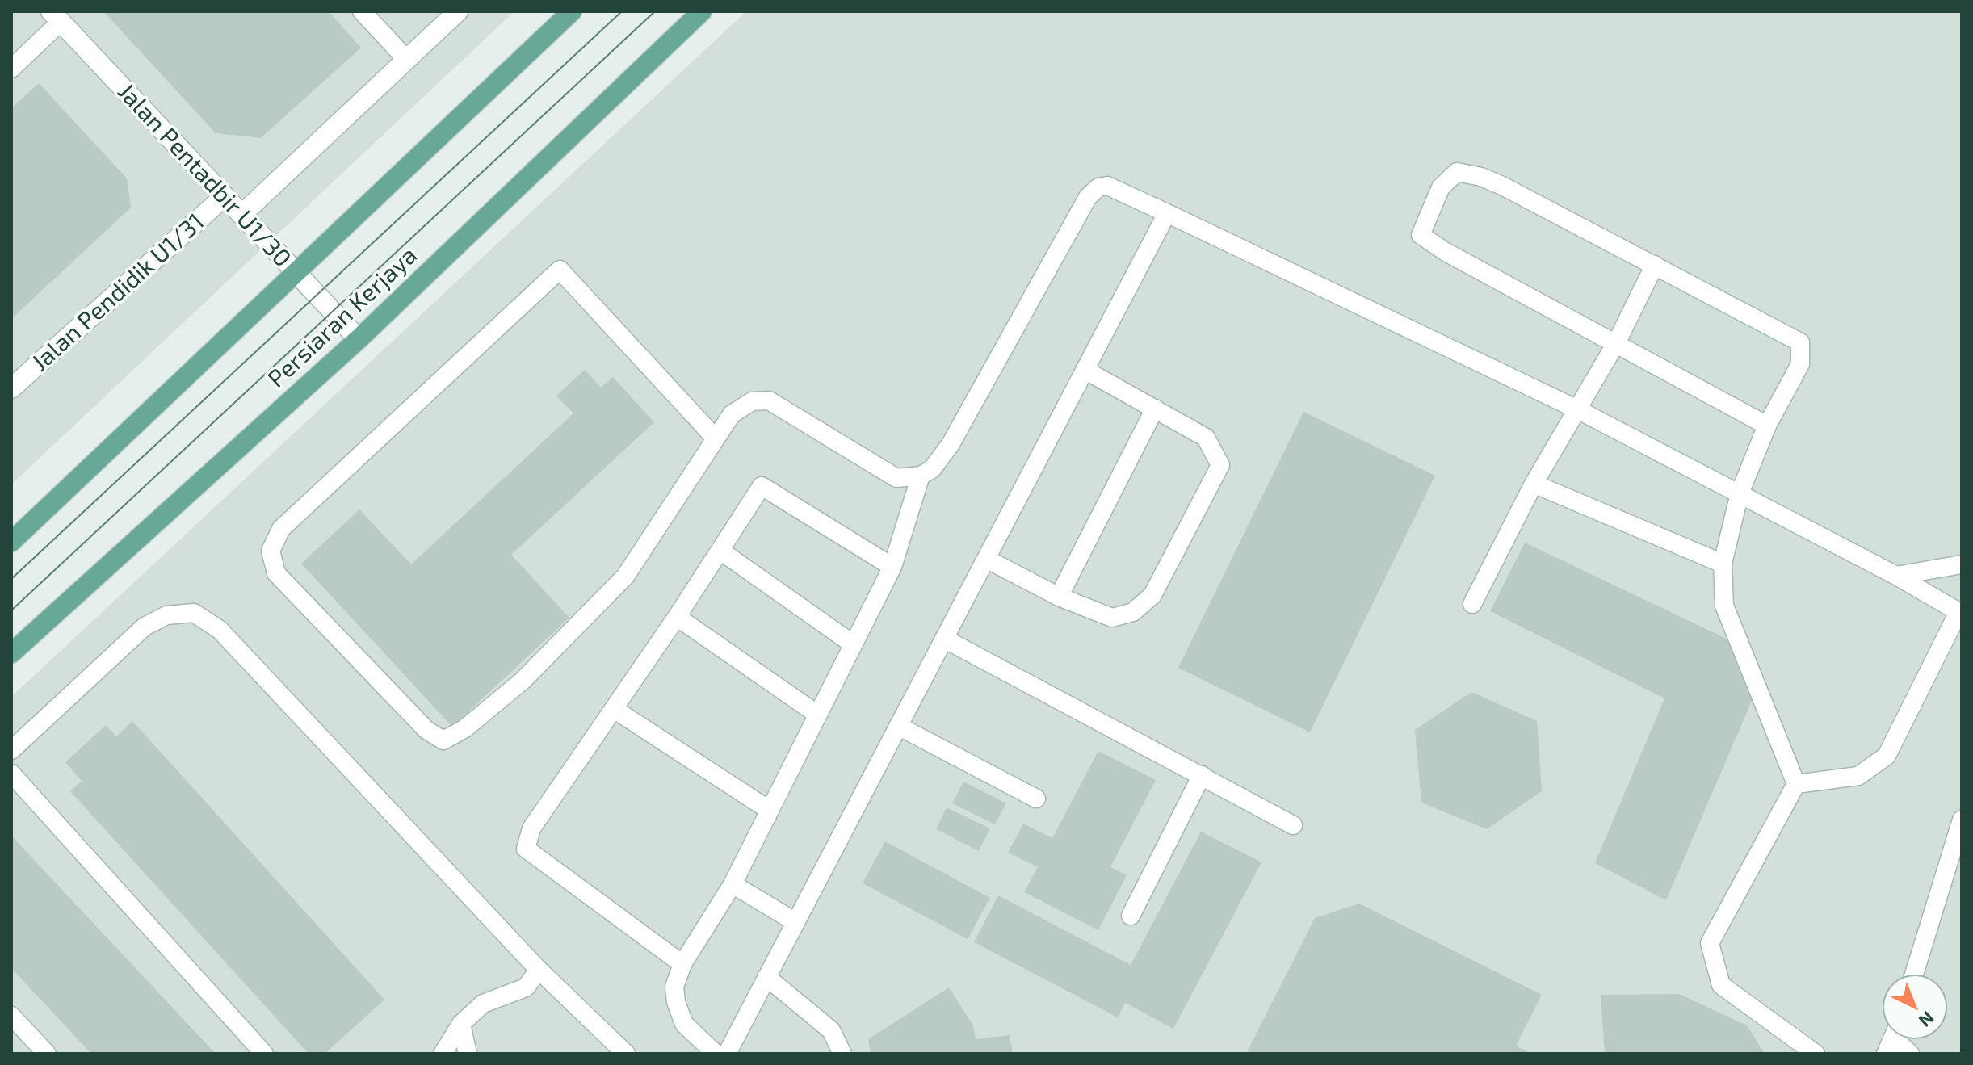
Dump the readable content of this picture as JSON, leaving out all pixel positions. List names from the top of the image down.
{
  "streets": {
    "main road": ["Persiaran Kerjaya"],
    "street": ["Jalan Pentadbir U1/30", "Jalan Pendidik U1/31"]
  },
  "crossings": [
    ["Jalan Pentadbir U1/30", "Jalan Pendidik U1/31"],
    ["Jalan Pentadbir U1/30", "Persiaran Kerjaya"]
  ],
  "north": "bottom right"
}
